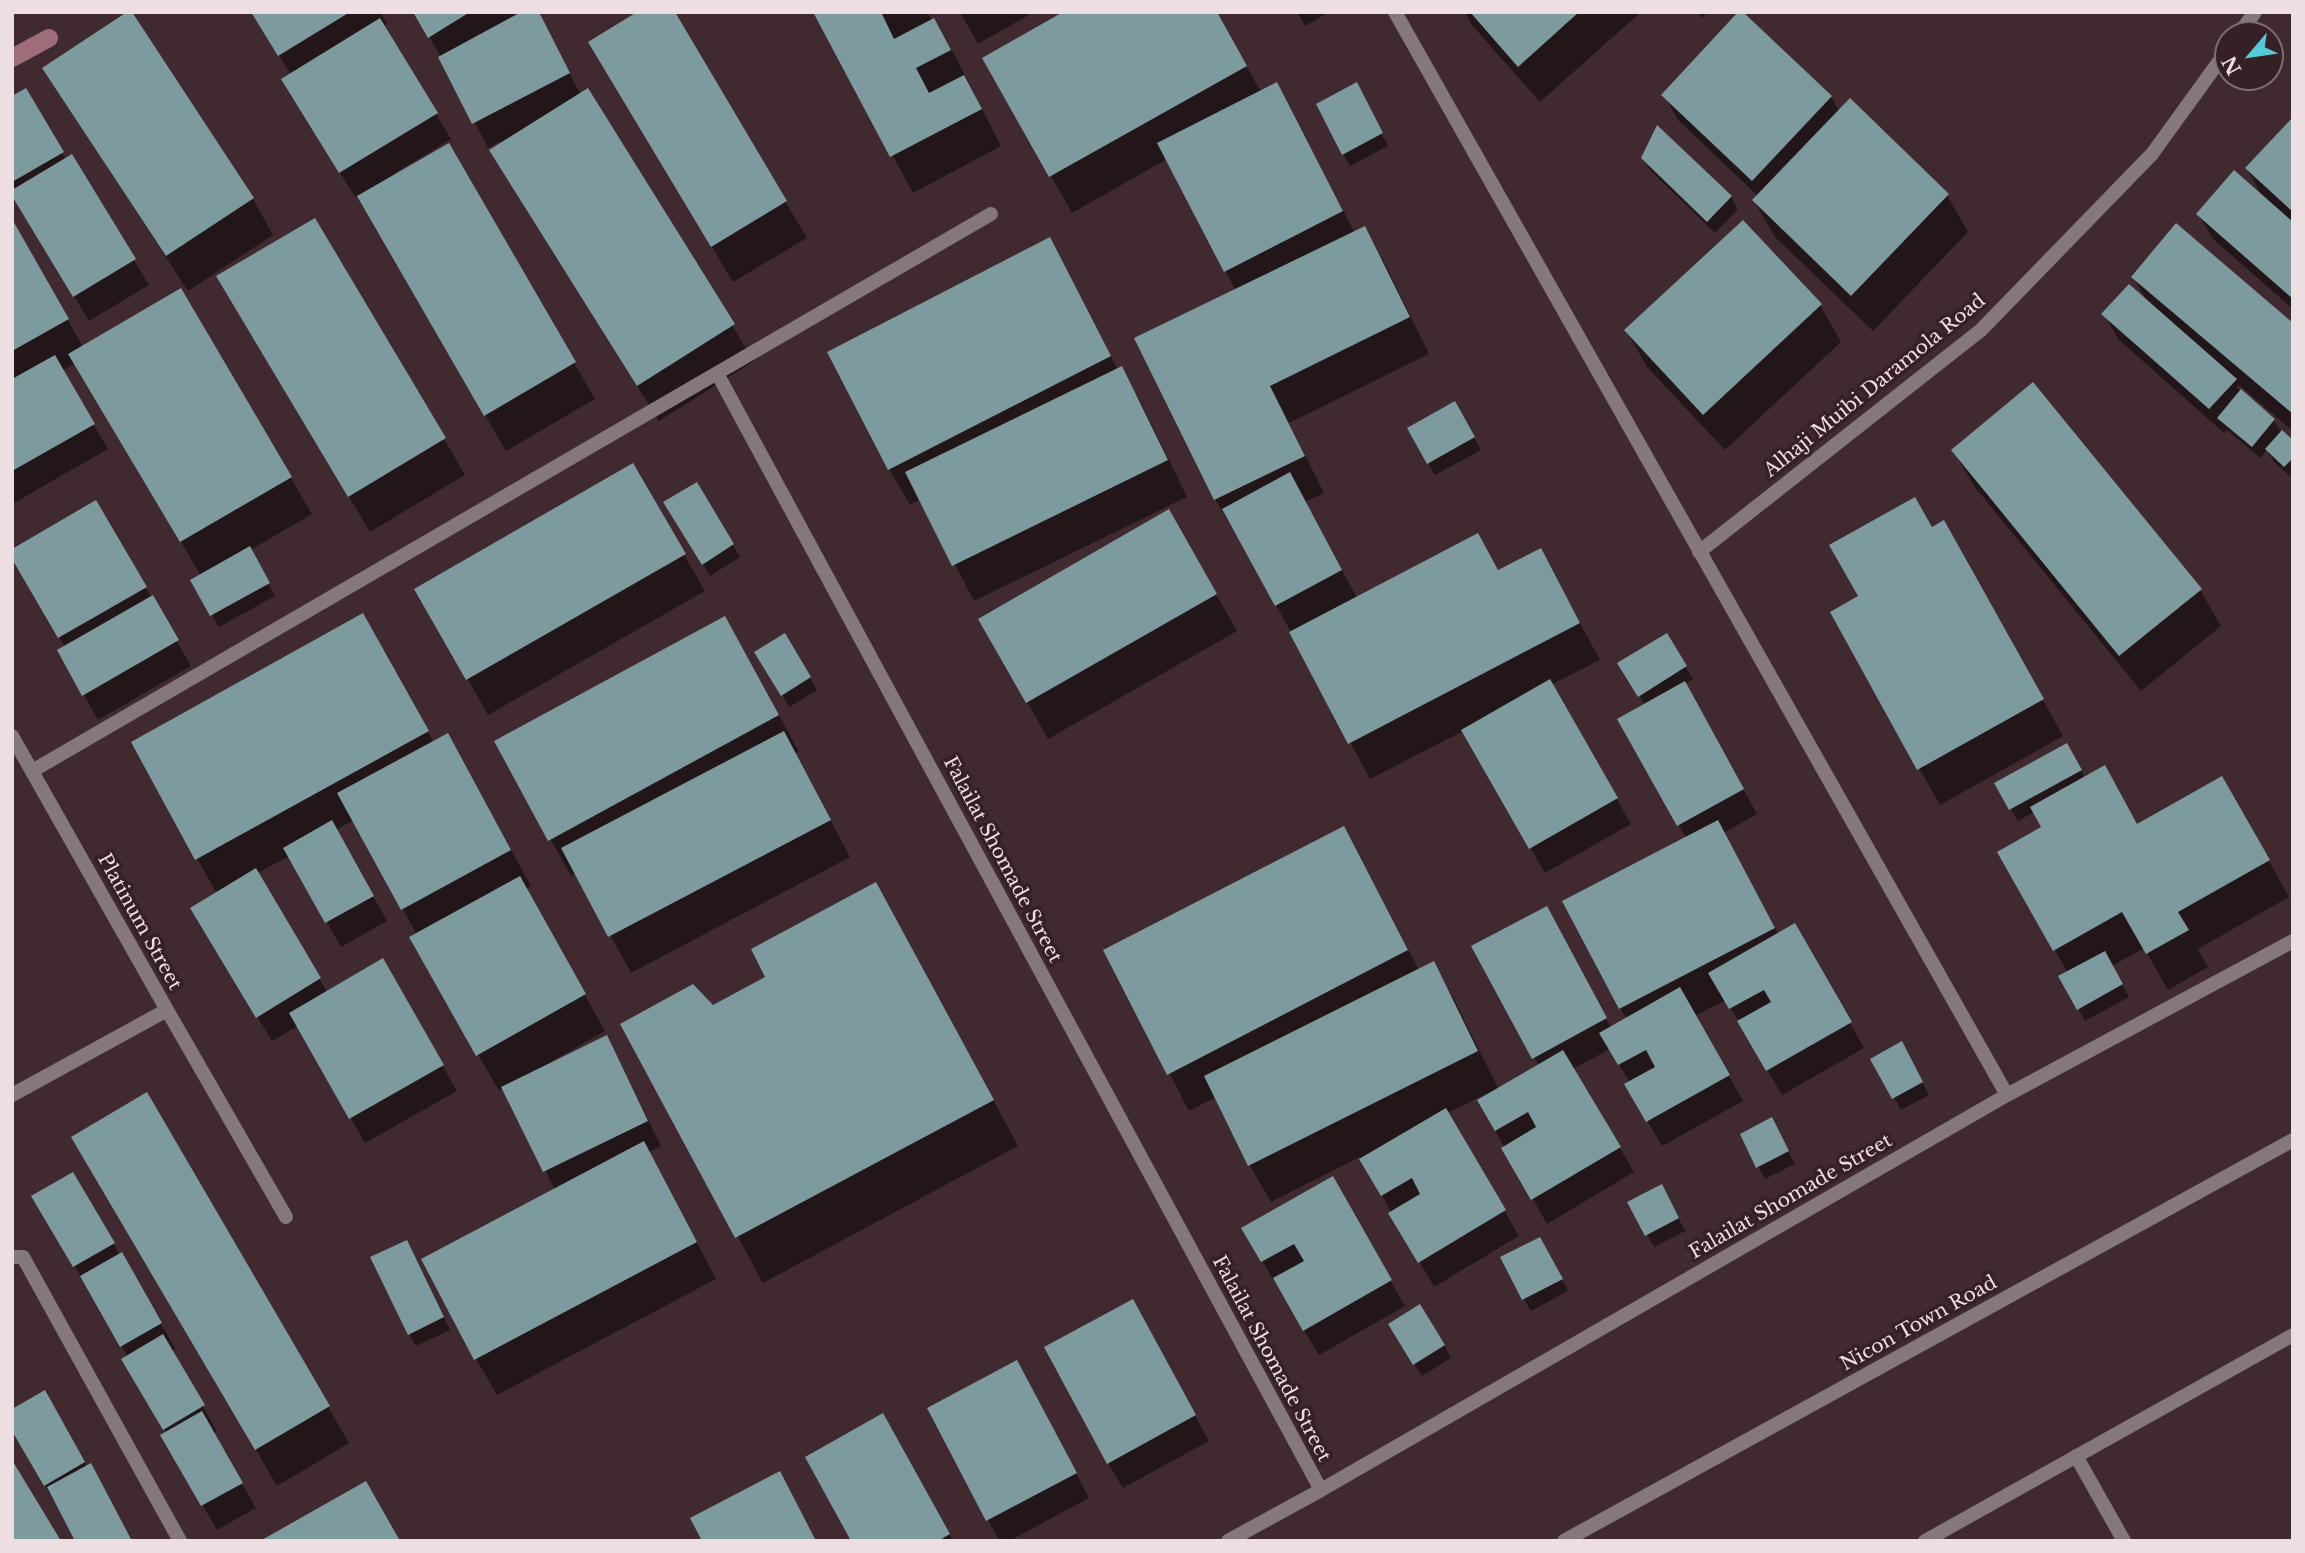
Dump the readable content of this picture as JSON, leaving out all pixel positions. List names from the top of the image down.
{
  "streets": {
    "street": [
      "Alhaji Muibi Daramola Road",
      "Falailat Shomade Street",
      "Platinum Street",
      "Nicon Town Road"
    ]
  },
  "north": "bottom left"
}
